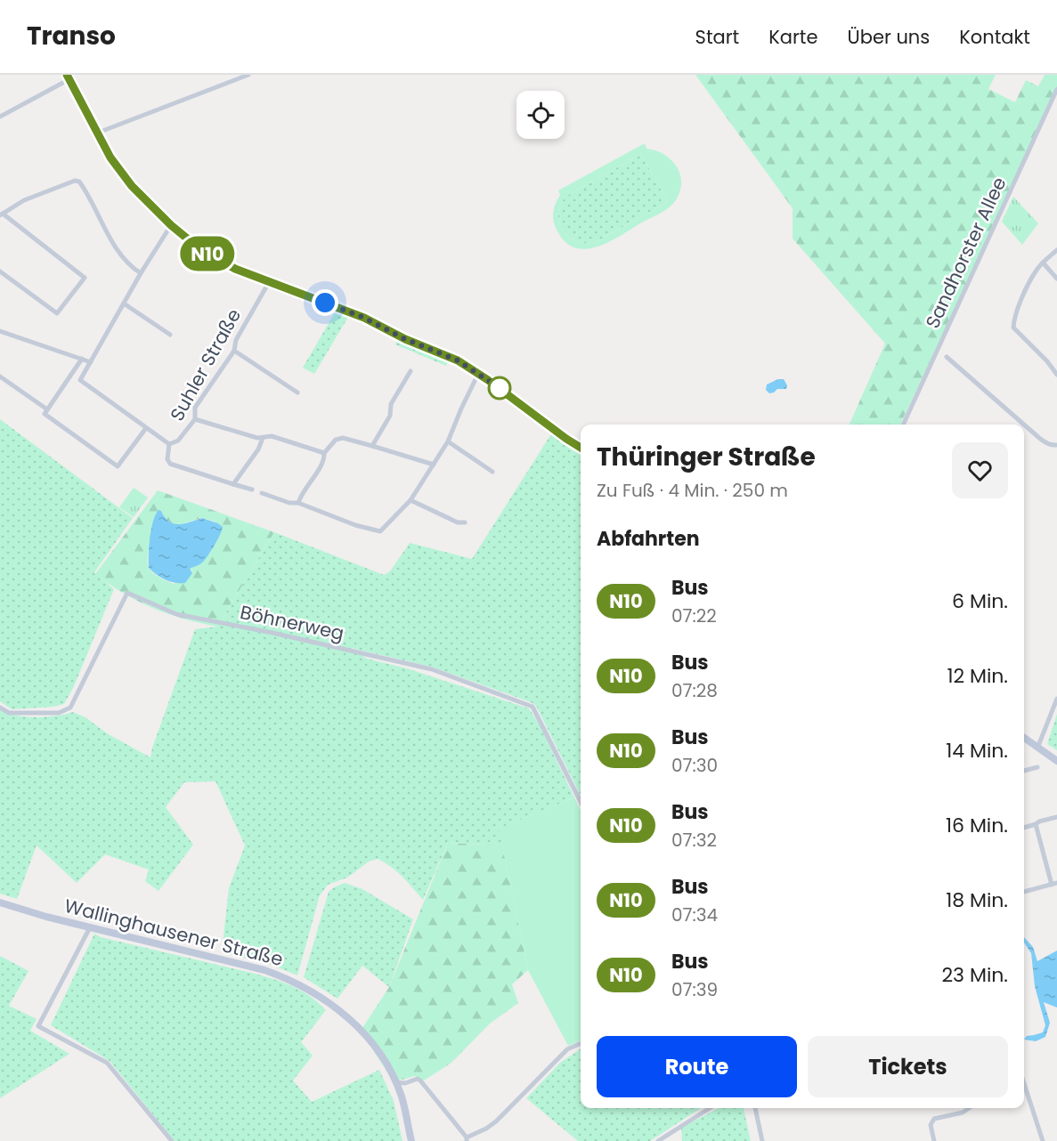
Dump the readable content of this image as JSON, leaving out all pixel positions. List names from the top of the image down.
{
  "streets": {
    "street": [
      "Sandhorster Allee",
      "Suhler Straße",
      "Böhnerweg",
      "Wallinghausener Straße"
    ]
  },
  "lines": ["bus line N10"],
  "page": {
    "header": "Transo",
    "nav": [
      "Start",
      "Karte",
      "Über uns",
      "Kontakt"
    ],
    "on_map": "N10",
    "heading": [
      ["Thüringer Straße", "Zu Fuß · 4 Min. · 250 m"],
      "Abfahrten"
    ],
    "list": [
      {
        "mark": "N10",
        "name": "Bus",
        "note": "07:22",
        "value": "6 Min."
      },
      {
        "mark": "N10",
        "name": "Bus",
        "note": "07:28",
        "value": "12 Min."
      },
      {
        "mark": "N10",
        "name": "Bus",
        "note": "07:30",
        "value": "14 Min."
      },
      {
        "mark": "N10",
        "name": "Bus",
        "note": "07:32",
        "value": "16 Min."
      },
      {
        "mark": "N10",
        "name": "Bus",
        "note": "07:34",
        "value": "18 Min."
      },
      {
        "mark": "N10",
        "name": "Bus",
        "note": "07:39",
        "value": "23 Min."
      }
    ],
    "buttons": ["Route", "Tickets"]
  }
}
